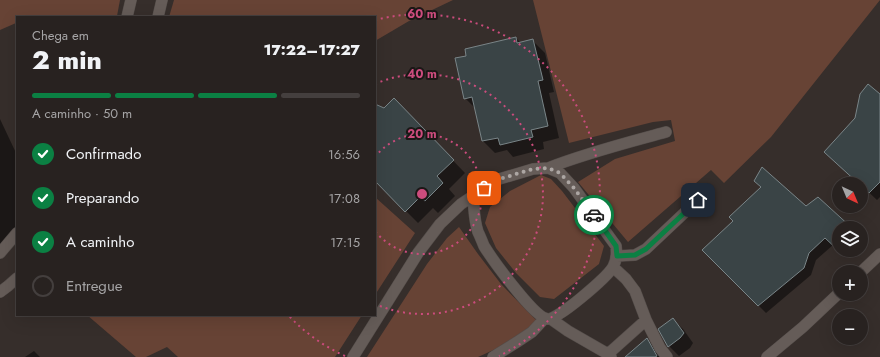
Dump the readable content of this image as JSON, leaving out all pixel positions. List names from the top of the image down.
{
  "north": "bottom right",
  "page": {
    "heading": ["2 min", "Chega em", "17:22–17:27"],
    "bar": "A caminho · 50 m",
    "list": [
      ["Confirmado", "16:56"],
      ["Preparando", "17:08"],
      ["A caminho", "17:15"],
      "Entregue"
    ],
    "map_buttons": ["+", "−"]
  },
  "rings": ["60 m", "40 m", "20 m"]
}
